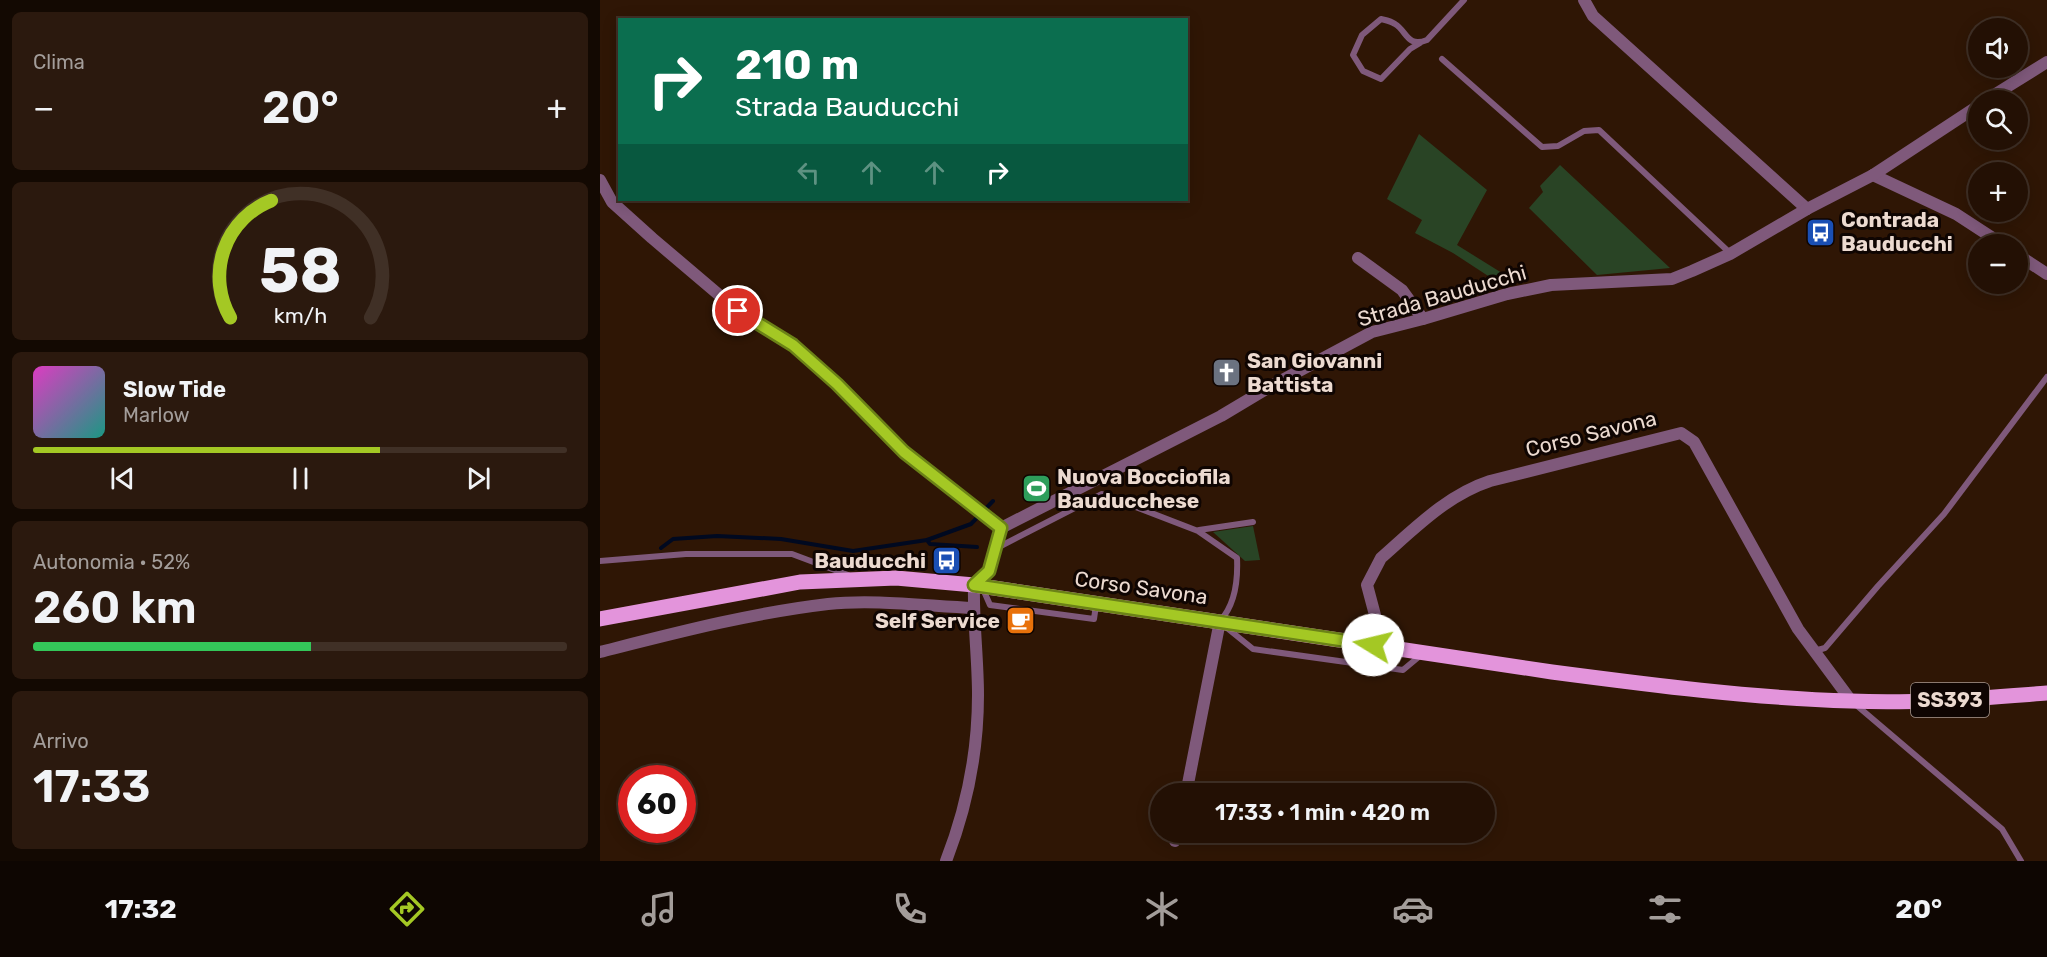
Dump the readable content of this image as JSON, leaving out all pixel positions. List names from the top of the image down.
{
  "streets": {
    "main road": ["Corso Savona", "SS393"],
    "street": ["Strada Bauducchi"]
  },
  "places": {
    "bus stop": ["Contrada Bauducchi", "Bauducchi"],
    "church": ["San Giovanni Battista"],
    "sports": ["Nuova Bocciofila Bauducchese"],
    "cafe": ["Self Service"]
  },
  "page": {
    "tile": [
      "Clima",
      ["Autonomia · 52%", "260 km"],
      ["Arrivo", "17:33"]
    ],
    "map_buttons": ["+", "−"],
    "turn": ["210 m", "Strada Bauducchi"],
    "heat": ["−", "20°", "+"],
    "song": ["Slow Tide", "Marlow"],
    "limit": "60",
    "trip": "17:33 · 1 min · 420 m",
    "tabs": ["17:32", "20°"],
    "gauge": ["58", "km/h"]
  }
}
